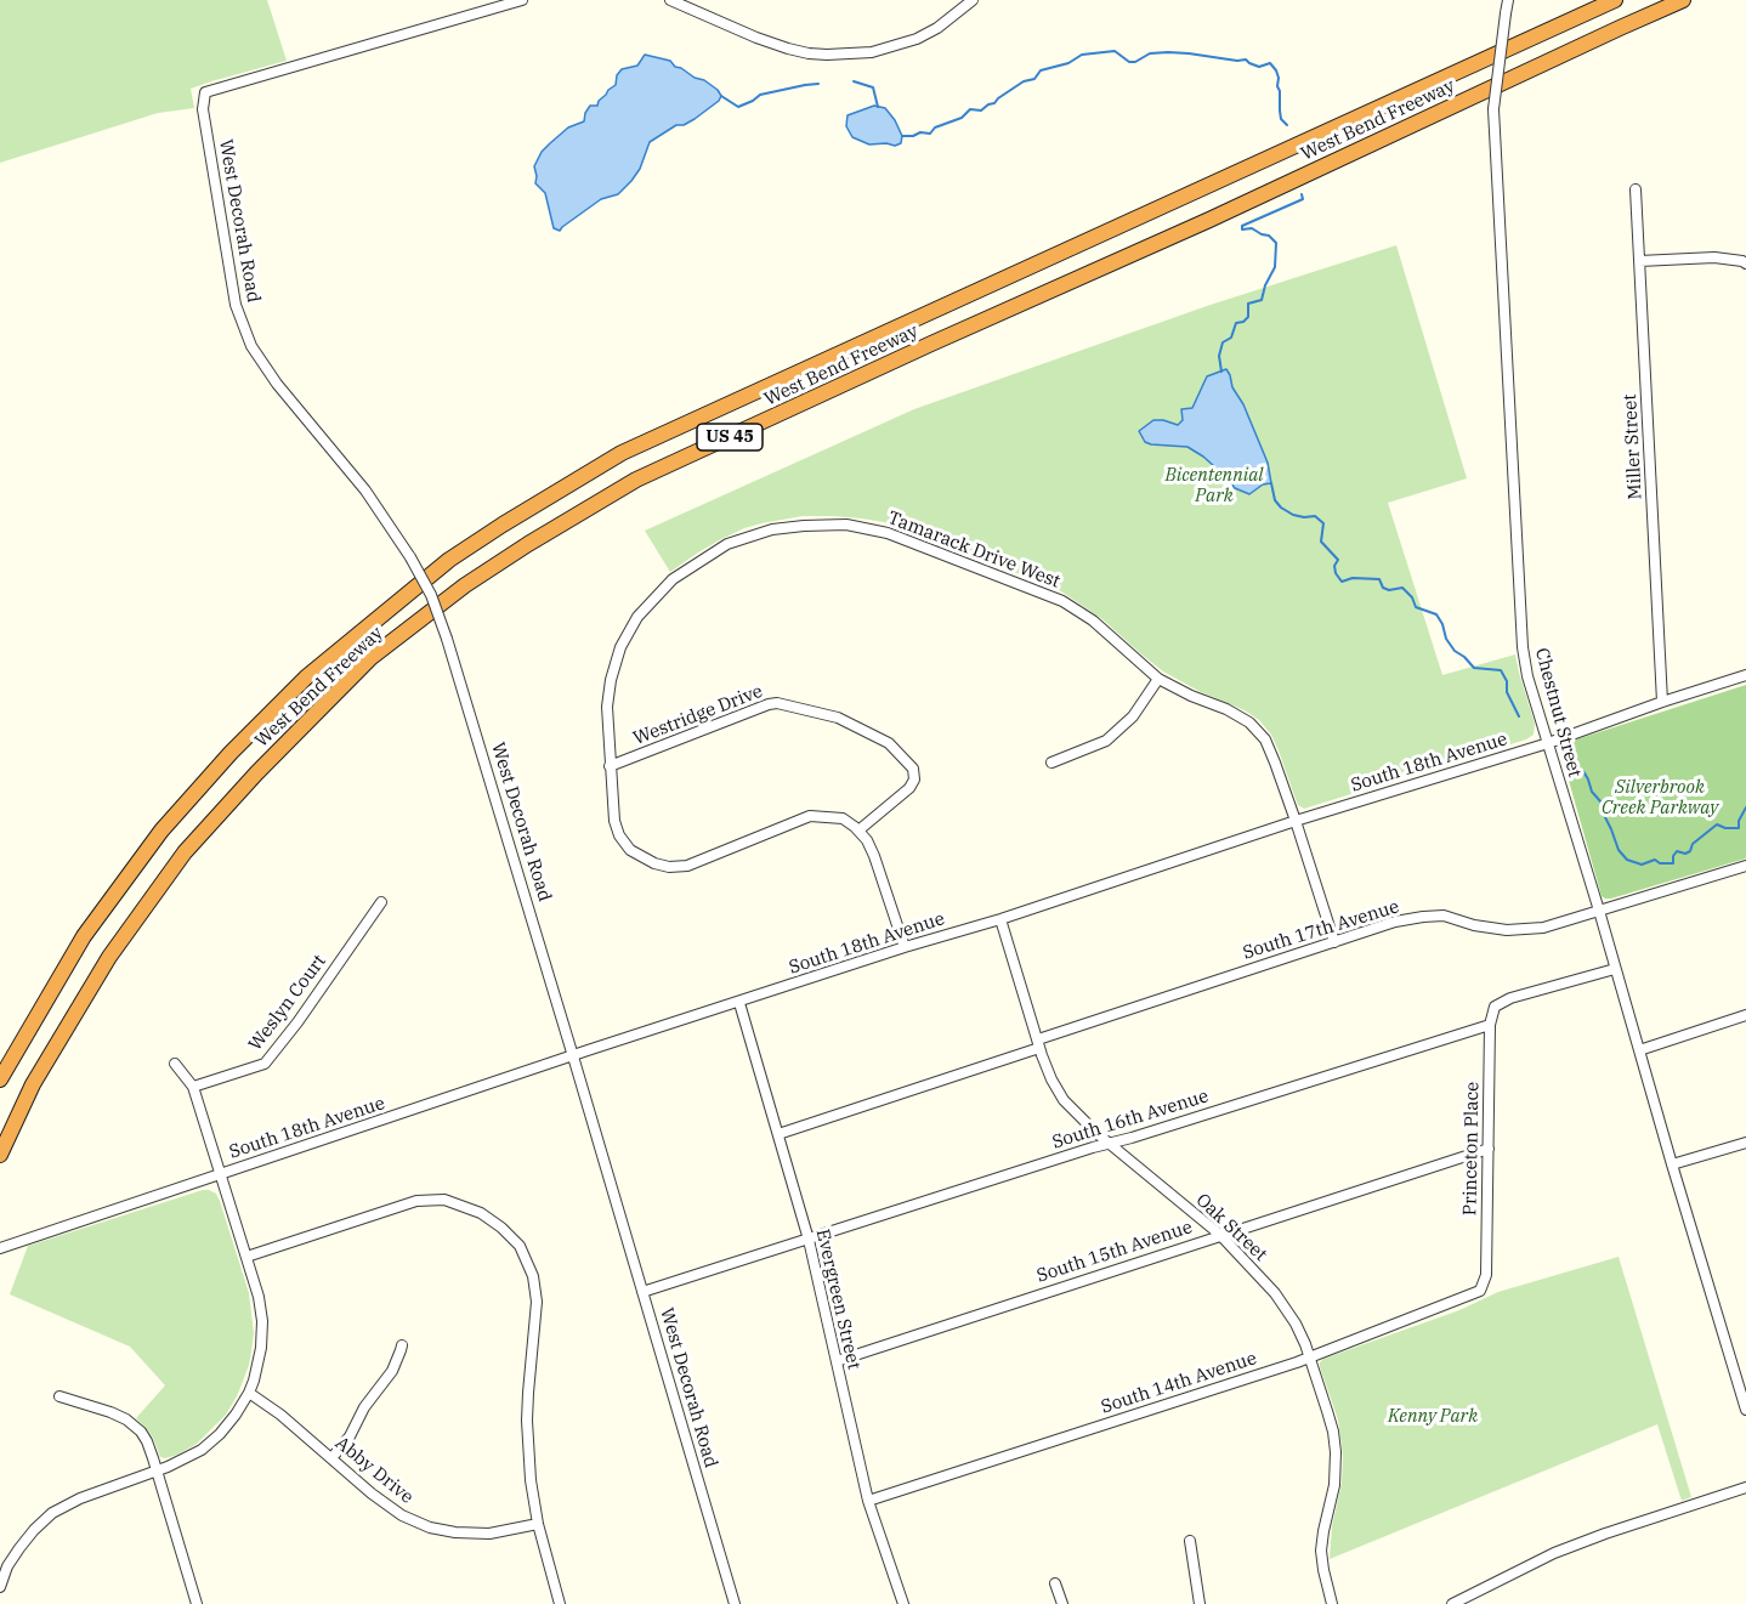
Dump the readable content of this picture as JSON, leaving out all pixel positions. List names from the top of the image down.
{
  "streets": {
    "highway": ["West Bend Freeway", "US 45"],
    "street": [
      "West Decorah Road",
      "Miller Street",
      "Tamarack Drive West",
      "Chestnut Street",
      "Westridge Drive",
      "South 18th Avenue",
      "South 17th Avenue",
      "Weslyn Court",
      "South 16th Avenue",
      "Princeton Place",
      "Oak Street",
      "South 15th Avenue",
      "Evergreen Street",
      "South 14th Avenue",
      "Abby Drive"
    ]
  },
  "crossings": [
    ["West Decorah Road", "South 18th Avenue"],
    ["West Decorah Road", "South 16th Avenue"],
    ["Miller Street", "South 18th Avenue"],
    ["Tamarack Drive West", "Westridge Drive"],
    ["Tamarack Drive West", "South 18th Avenue"],
    ["Tamarack Drive West", "South 17th Avenue"],
    ["Chestnut Street", "South 18th Avenue"],
    ["Chestnut Street", "South 17th Avenue"],
    ["South 18th Avenue", "Oak Street"],
    ["South 18th Avenue", "Evergreen Street"],
    ["South 17th Avenue", "Oak Street"],
    ["South 17th Avenue", "Evergreen Street"],
    ["South 16th Avenue", "Princeton Place"],
    ["South 16th Avenue", "Oak Street"],
    ["South 16th Avenue", "Evergreen Street"],
    ["Princeton Place", "South 15th Avenue"],
    ["Princeton Place", "South 14th Avenue"],
    ["Oak Street", "South 15th Avenue"],
    ["Oak Street", "South 14th Avenue"],
    ["South 15th Avenue", "Evergreen Street"],
    ["Evergreen Street", "South 14th Avenue"]
  ],
  "parks": ["Bicentennial Park", "Silverbrook Creek Parkway", "Kenny Park"]
}
